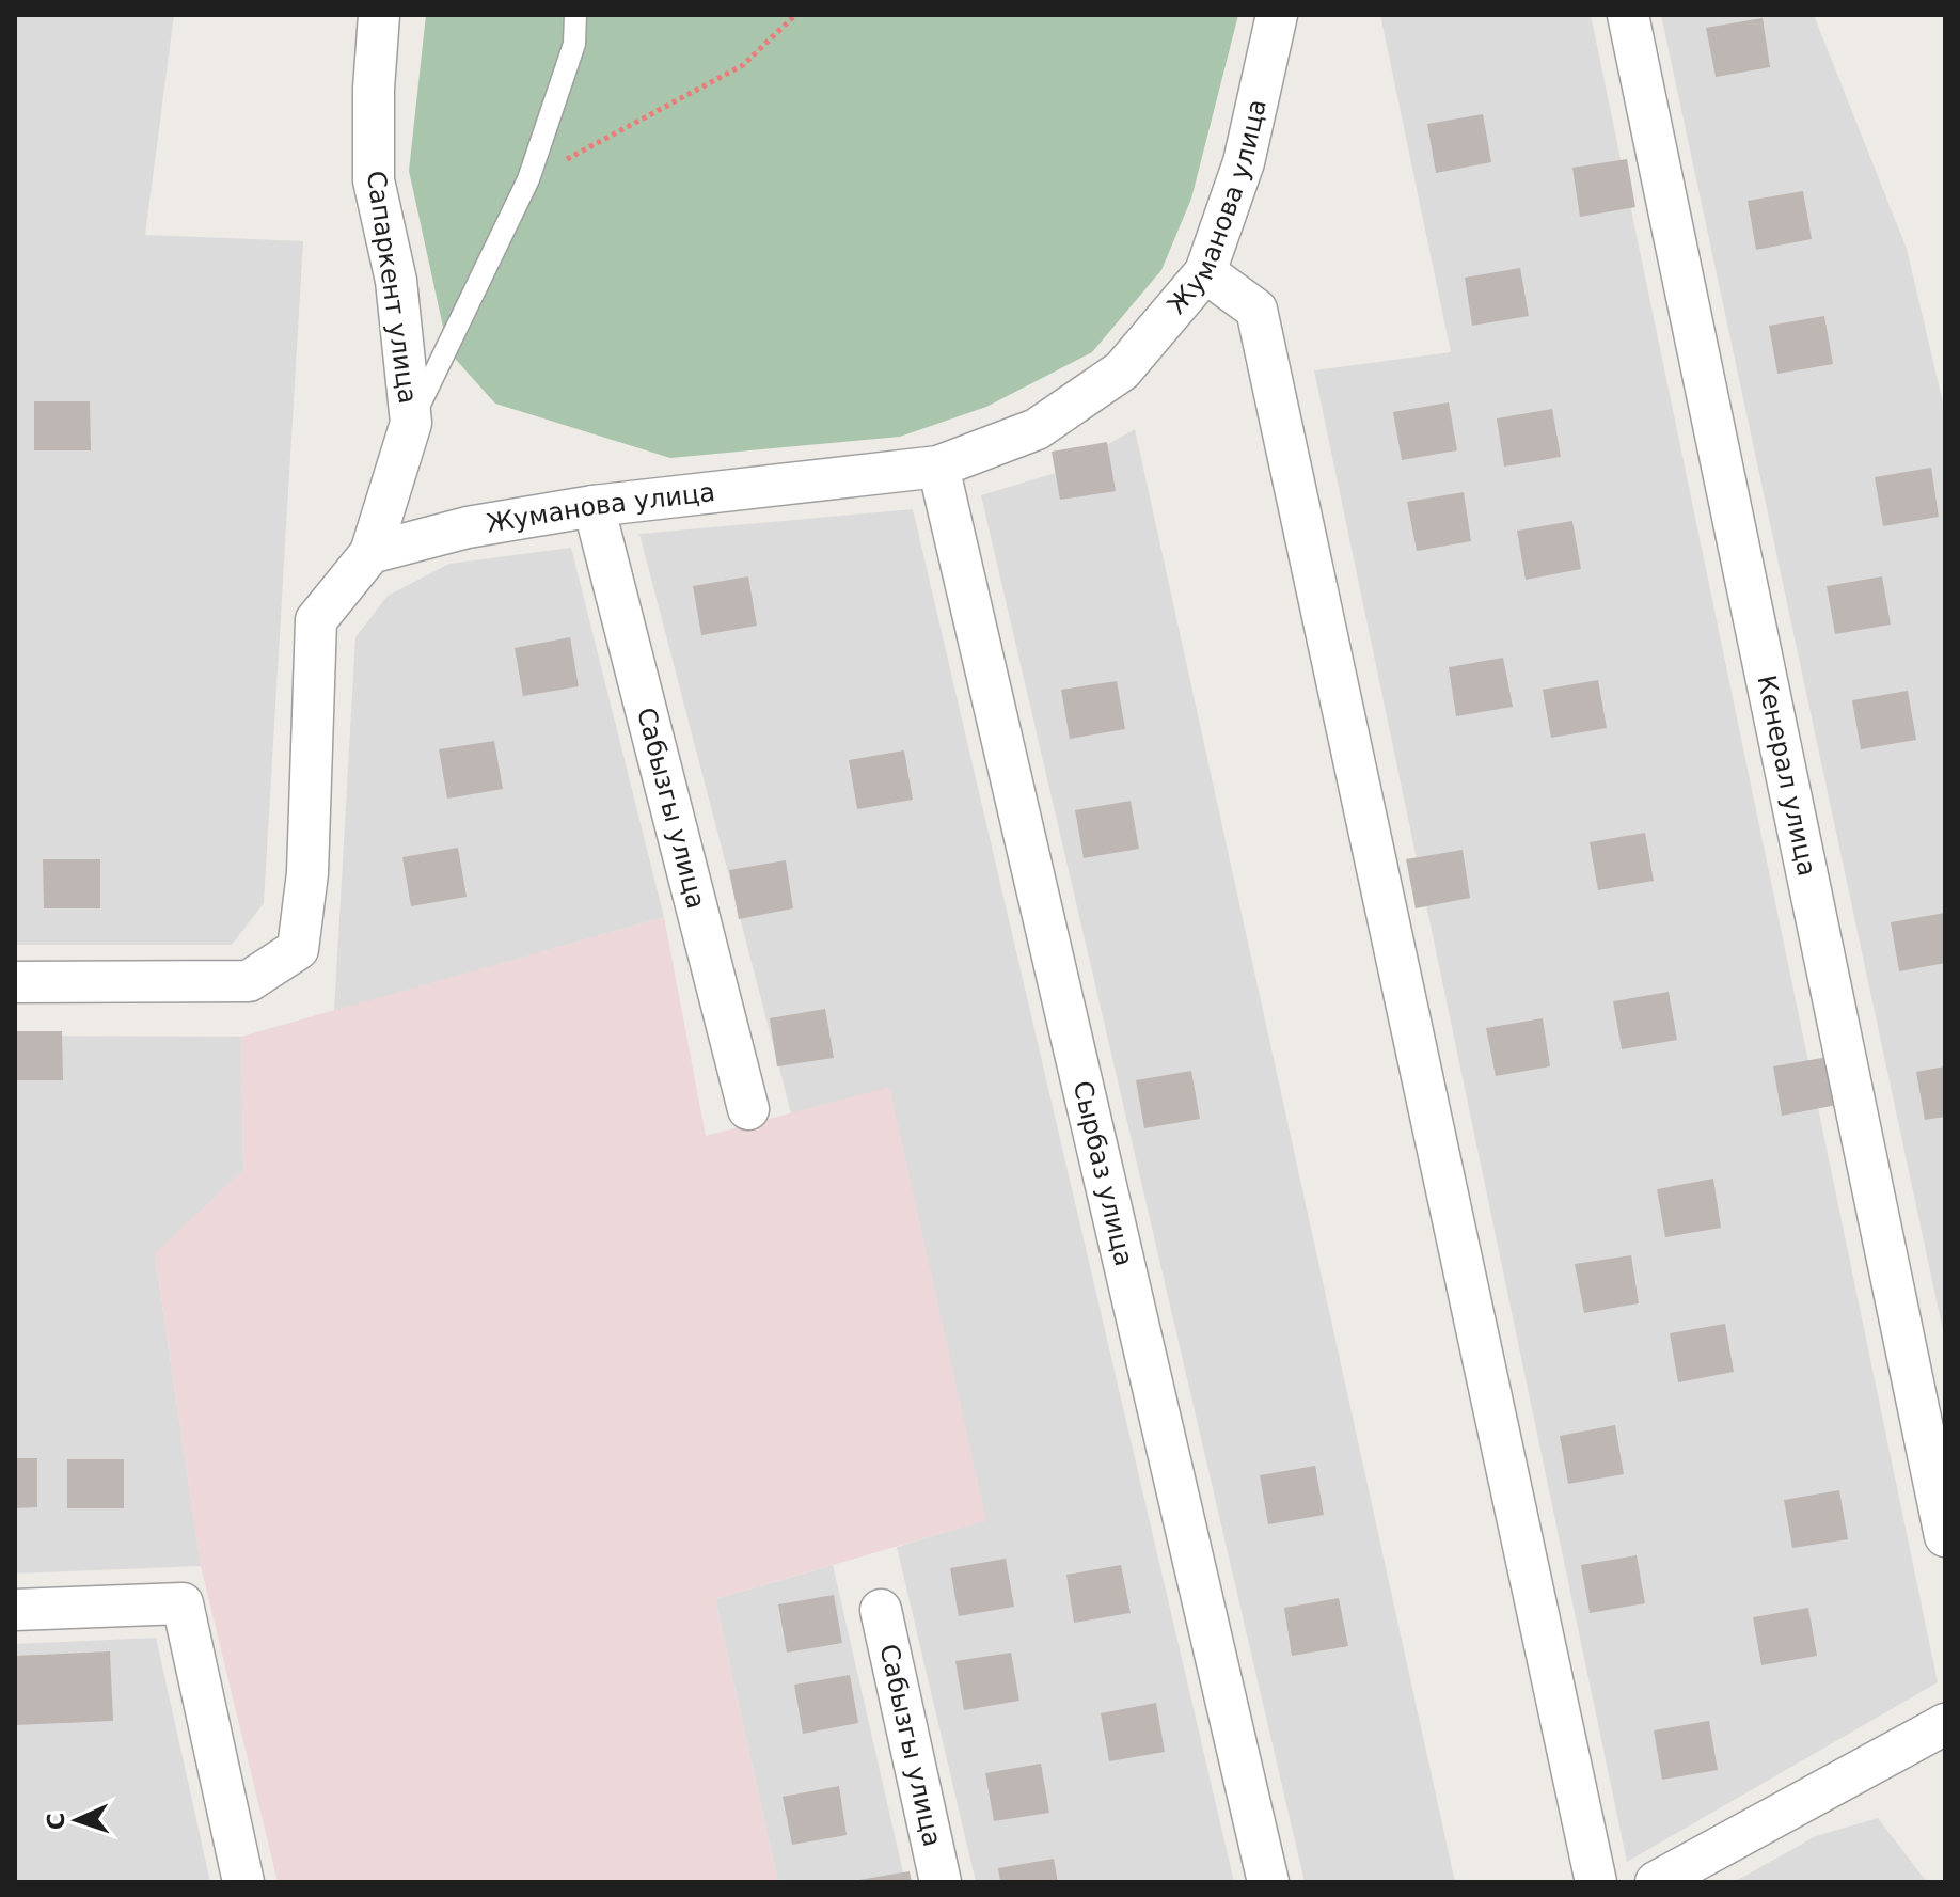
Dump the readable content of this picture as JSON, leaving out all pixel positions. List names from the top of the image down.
{
  "streets": {
    "street": [
      "Жуманова улица",
      "Сапаркент улица",
      "Кенерал улица",
      "Сабызгы улица",
      "Сырбаз улица"
    ]
  },
  "crossings": [
    ["Жуманова улица", "Сапаркент улица"],
    ["Жуманова улица", "Сабызгы улица"],
    ["Жуманова улица", "Сырбаз улица"]
  ],
  "north": "left"
}
